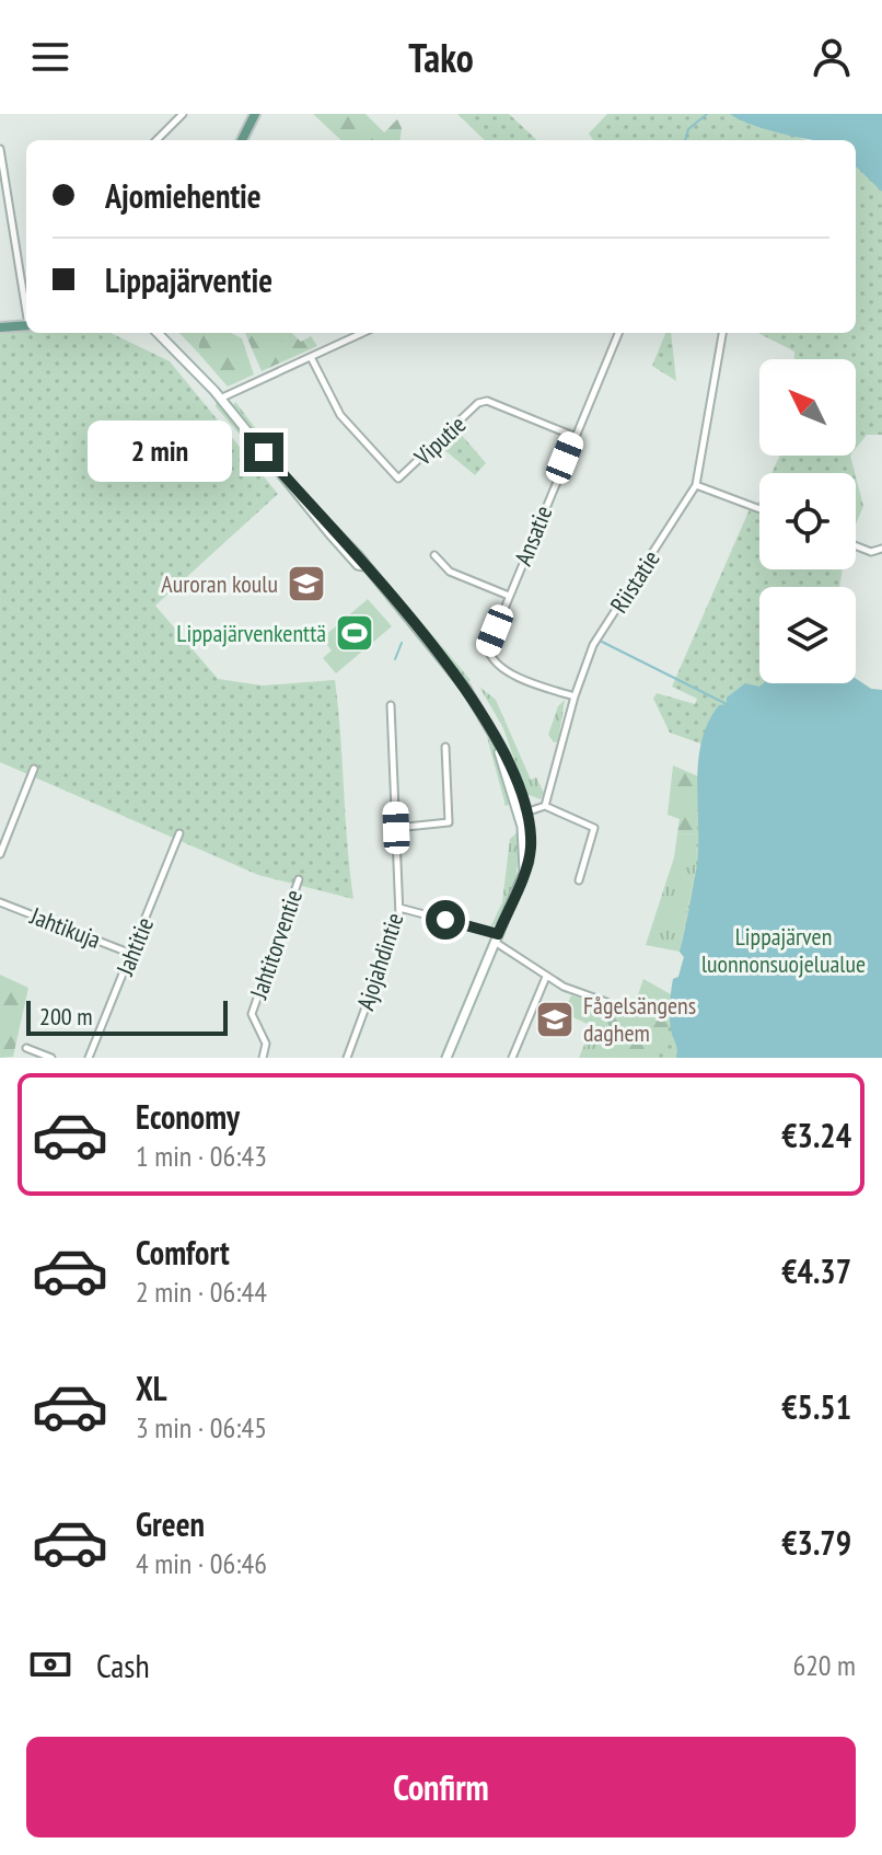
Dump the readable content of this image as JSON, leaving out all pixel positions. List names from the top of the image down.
{
  "streets": {
    "street": [
      "Viputie",
      "Ansatie",
      "Riistatie",
      "Jahtikuja",
      "Jahtitorventie",
      "Jahtitie",
      "Ajojahdintie"
    ]
  },
  "crossings": [
    ["Viputie", "Ansatie"],
    ["Ansatie", "Riistatie"],
    ["Jahtikuja", "Jahtitie"]
  ],
  "parks": ["Lippajärven luonnonsuojelualue"],
  "places": {
    "school or university": ["Auroran koulu", "Fågelsängens daghem"],
    "sports": ["Lippajärvenkenttä"]
  },
  "scale_bar": "200 m",
  "north": "top left",
  "page": {
    "header": "Tako",
    "banner": ["Ajomiehentie", "Lippajärventie"],
    "bubble": "2 min",
    "scale": "200 m",
    "list": [
      {
        "name": "Economy",
        "note": "1 min · 06:43",
        "value": "€3.24"
      },
      {
        "name": "Comfort",
        "note": "2 min · 06:44",
        "value": "€4.37"
      },
      {
        "name": "XL",
        "note": "3 min · 06:45",
        "value": "€5.51"
      },
      {
        "name": "Green",
        "note": "4 min · 06:46",
        "value": "€3.79"
      }
    ],
    "pay": ["Cash", "620 m"],
    "buttons": "Confirm"
  }
}
